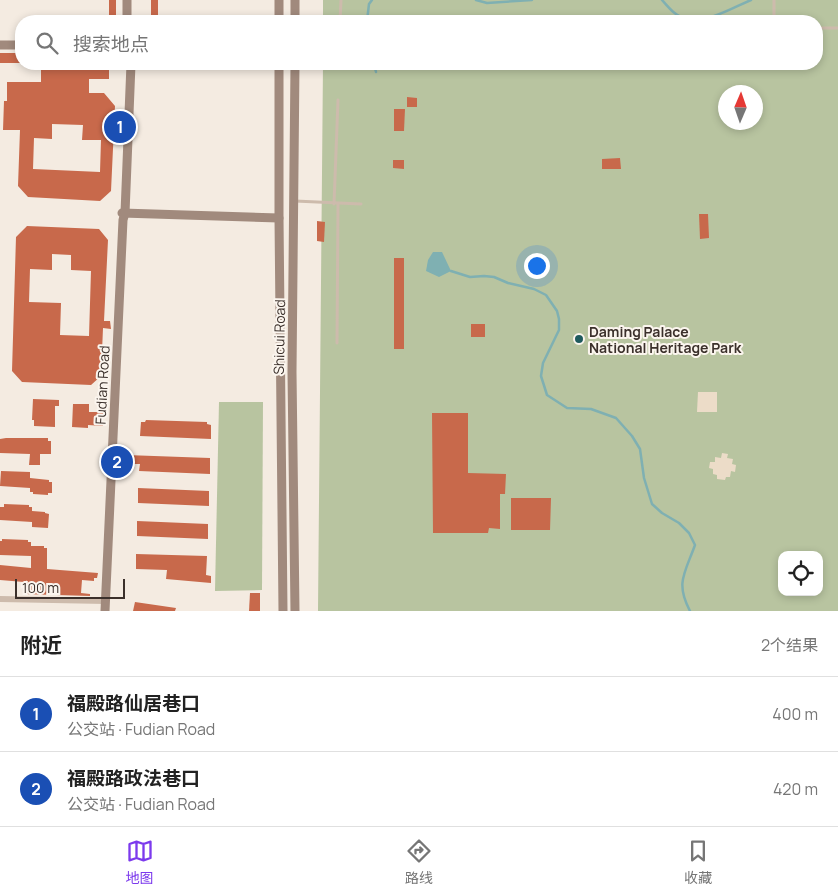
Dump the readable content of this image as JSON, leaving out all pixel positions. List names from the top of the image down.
{
  "streets": {
    "main road": ["Shicui Road", "Fudian Road"]
  },
  "places": ["Daming Palace National Heritage Park"],
  "scale_bar": "100 m",
  "north": "top",
  "page": {
    "search": "搜索地点",
    "pins": ["1", "2"],
    "scale": "100 m",
    "heading": ["附近", "2个结果"],
    "list": [
      {
        "mark": "1",
        "name": "福殿路仙居巷口",
        "note": "公交站 · Fudian Road",
        "value": "400 m"
      },
      {
        "mark": "2",
        "name": "福殿路政法巷口",
        "note": "公交站 · Fudian Road",
        "value": "420 m"
      }
    ],
    "nav": ["地图", "路线", "收藏"]
  }
}
